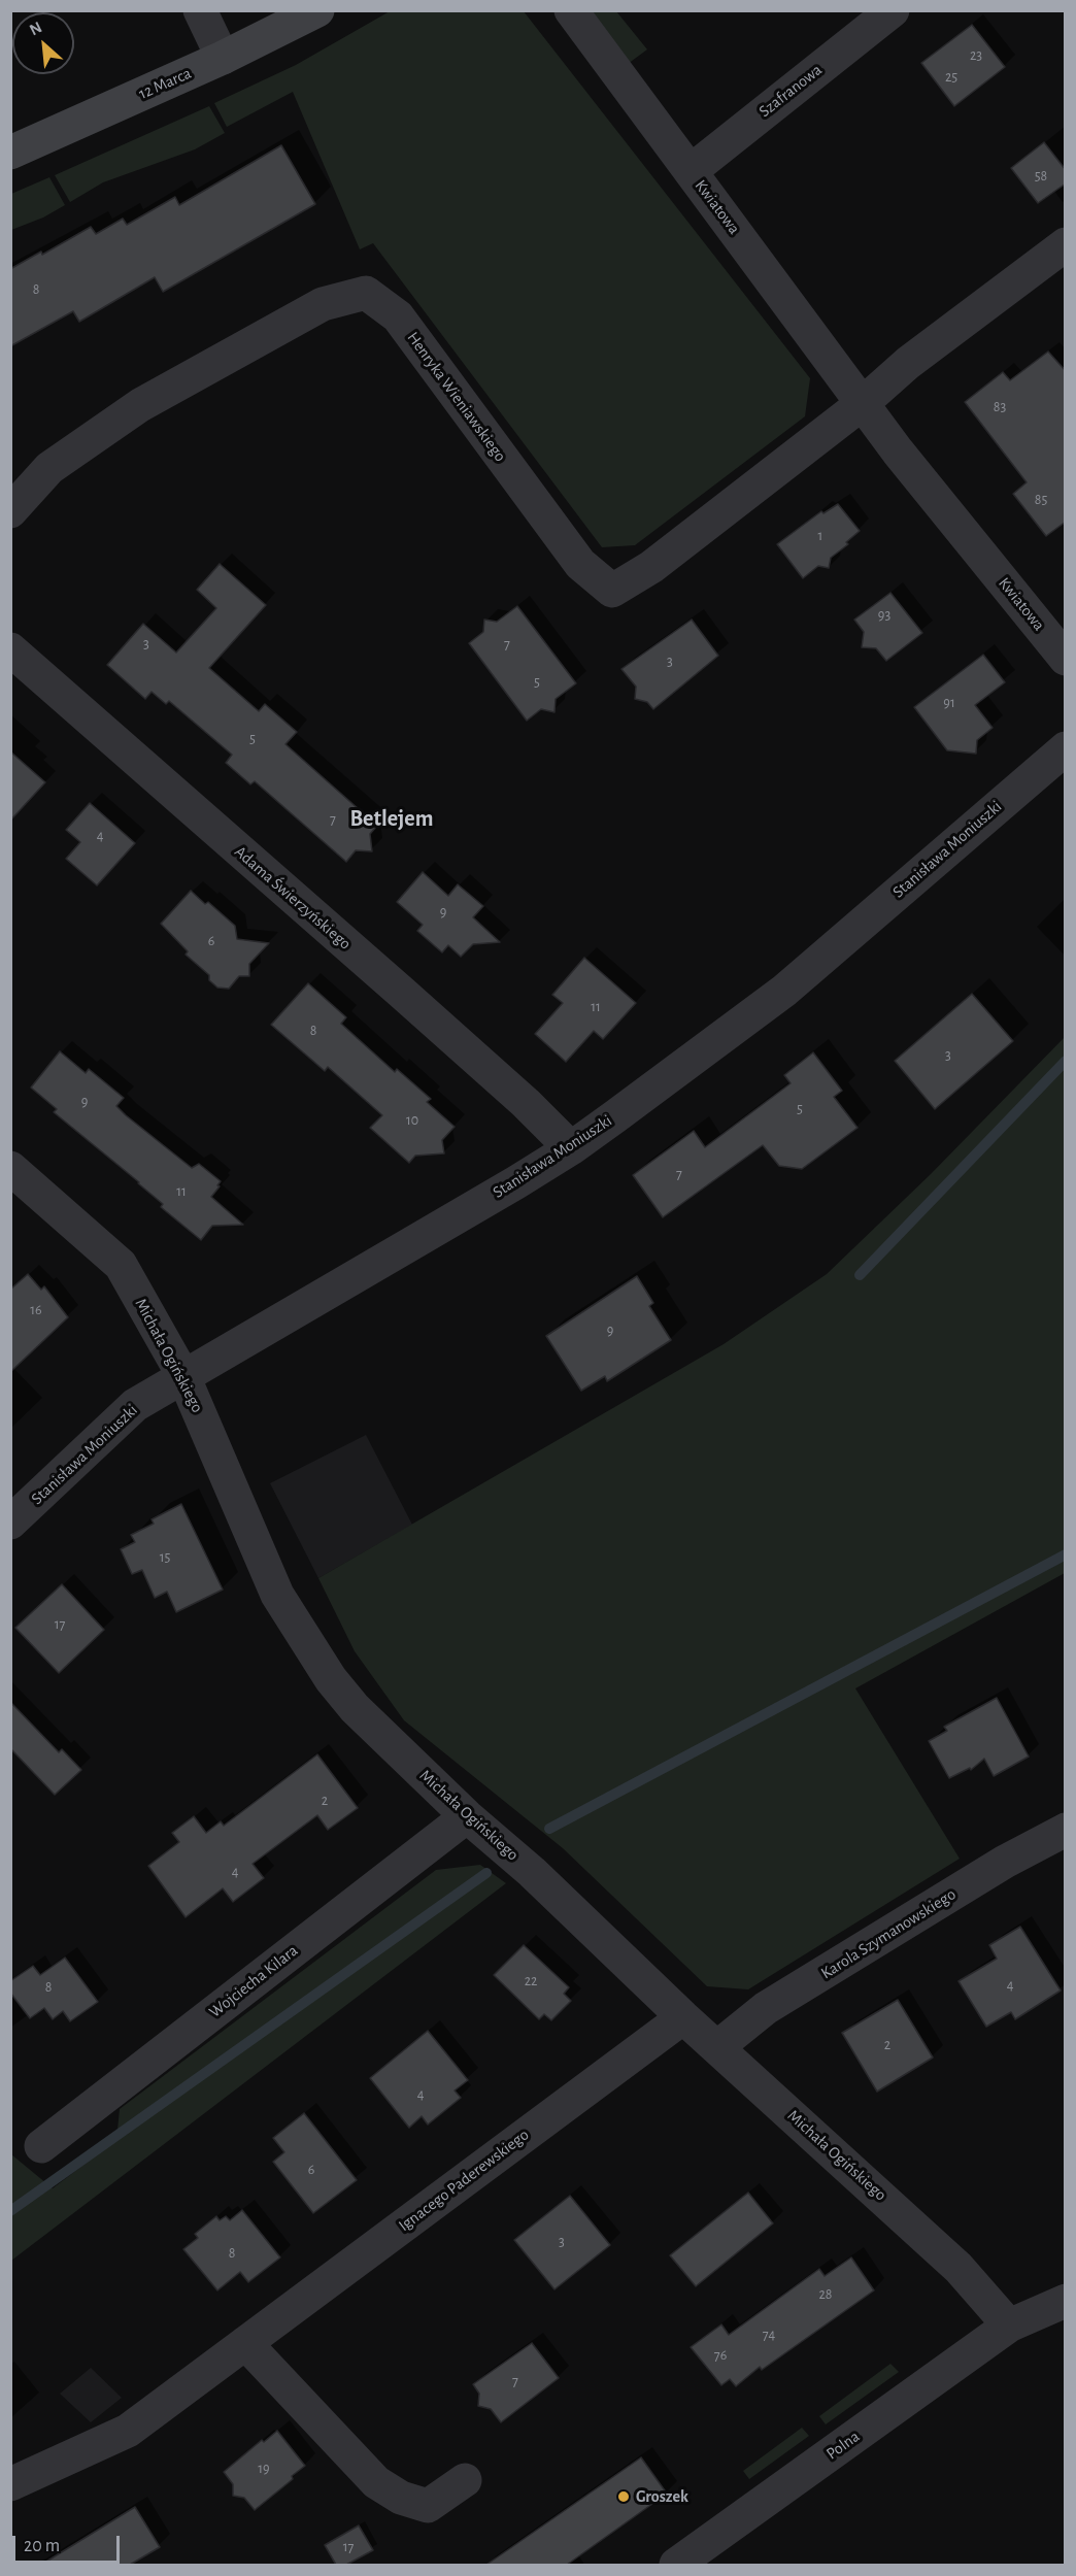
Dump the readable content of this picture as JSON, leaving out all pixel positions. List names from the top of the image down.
{
  "streets": {
    "street": [
      "12 Marca",
      "Szafranowa",
      "Kwiatowa",
      "Henryka Wieniawskiego",
      "Stanisława Moniuszki",
      "Adama Świerzyńskiego",
      "Michała Ogińskiego",
      "Karola Szymanowskiego",
      "Wojciecha Kilara",
      "Ignacego Paderewskiego",
      "Polna"
    ]
  },
  "crossings": [
    ["Szafranowa", "Kwiatowa"],
    ["Kwiatowa", "Henryka Wieniawskiego"],
    ["Stanisława Moniuszki", "Adama Świerzyńskiego"],
    ["Stanisława Moniuszki", "Michała Ogińskiego"],
    ["Michała Ogińskiego", "Karola Szymanowskiego"],
    ["Michała Ogińskiego", "Wojciecha Kilara"],
    ["Michała Ogińskiego", "Ignacego Paderewskiego"],
    ["Michała Ogińskiego", "Polna"]
  ],
  "districts": ["Betlejem"],
  "places": ["Groszek"],
  "house_numbers": [
    "23",
    "25",
    "58",
    "8",
    "83",
    "85",
    "1",
    "93",
    "3",
    "7",
    "3",
    "5",
    "91",
    "5",
    "7",
    "4",
    "9",
    "6",
    "11",
    "8",
    "3",
    "9",
    "5",
    "10",
    "7",
    "11",
    "16",
    "9",
    "15",
    "17",
    "2",
    "4",
    "22",
    "4",
    "8",
    "2",
    "4",
    "6",
    "3",
    "8",
    "28",
    "74",
    "76",
    "7",
    "19",
    "17"
  ],
  "scale_bar": "20 m",
  "north": "top left"
}
